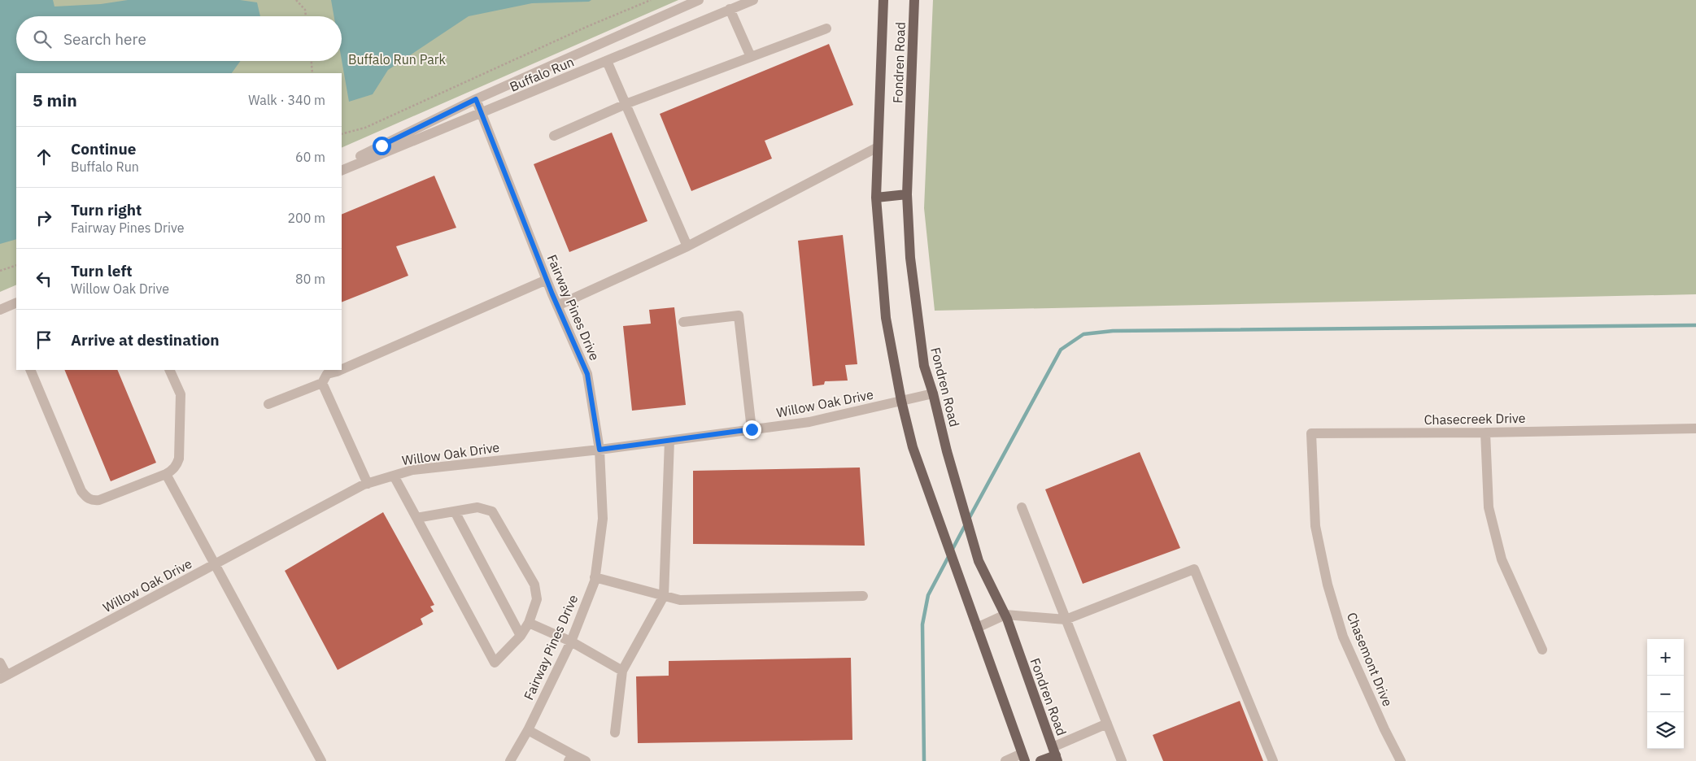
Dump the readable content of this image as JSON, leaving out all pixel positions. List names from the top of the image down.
{
  "streets": {
    "main road": ["Fondren Road"],
    "street": [
      "Buffalo Run",
      "Fairway Pines Drive",
      "Willow Oak Drive",
      "Chasecreek Drive",
      "Chasemont Drive"
    ]
  },
  "crossings": [
    ["Fondren Road", "Willow Oak Drive"],
    ["Buffalo Run", "Fairway Pines Drive"],
    ["Fairway Pines Drive", "Willow Oak Drive"],
    ["Chasecreek Drive", "Chasemont Drive"]
  ],
  "parks": ["Buffalo Run Park"],
  "page": {
    "search": "Search here",
    "heading": ["5 min", "Walk · 340 m"],
    "list": [
      ["Continue", "Buffalo Run", "60 m"],
      ["Turn right", "Fairway Pines Drive", "200 m"],
      ["Turn left", "Willow Oak Drive", "80 m"],
      "Arrive at destination"
    ],
    "map_buttons": ["+", "−"]
  }
}
